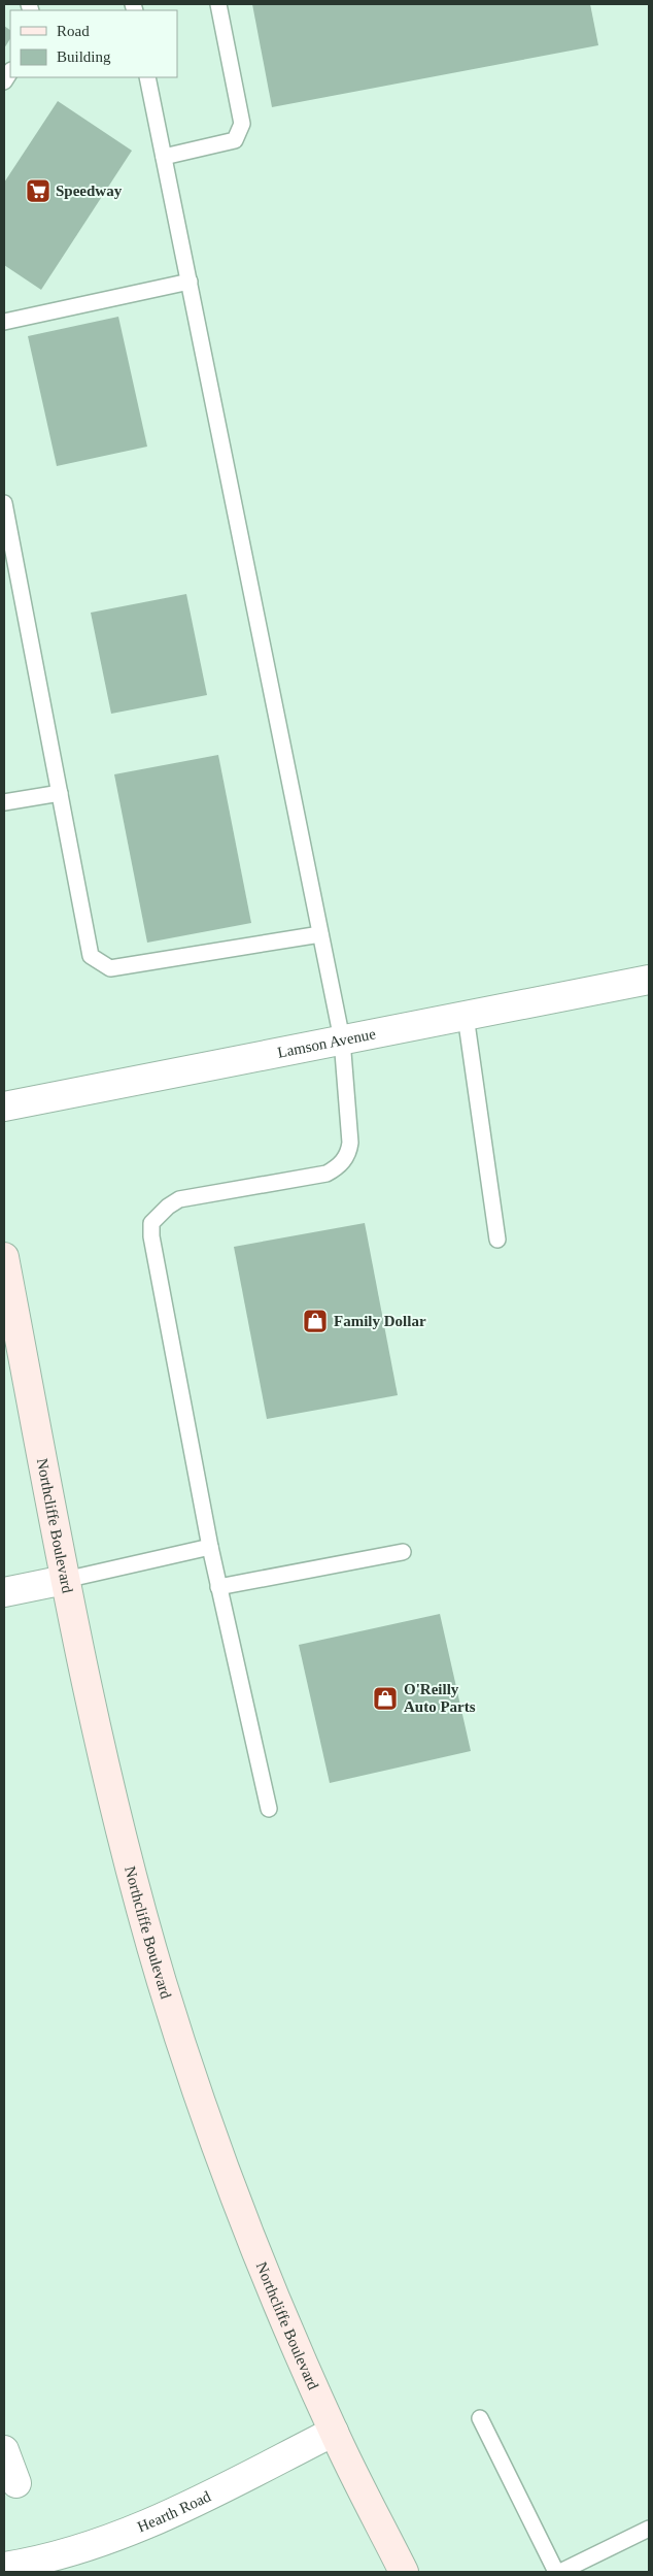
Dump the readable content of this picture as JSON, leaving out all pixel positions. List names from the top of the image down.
{
  "streets": {
    "main road": ["Northcliffe Boulevard"],
    "street": ["Lamson Avenue", "Hearth Road"]
  },
  "crossings": [
    ["Northcliffe Boulevard", "Hearth Road"]
  ],
  "places": {
    "supermarket": ["Speedway"],
    "shop": ["Family Dollar", "O'Reilly Auto Parts"]
  },
  "legend": ["Road", "Building"]
}
